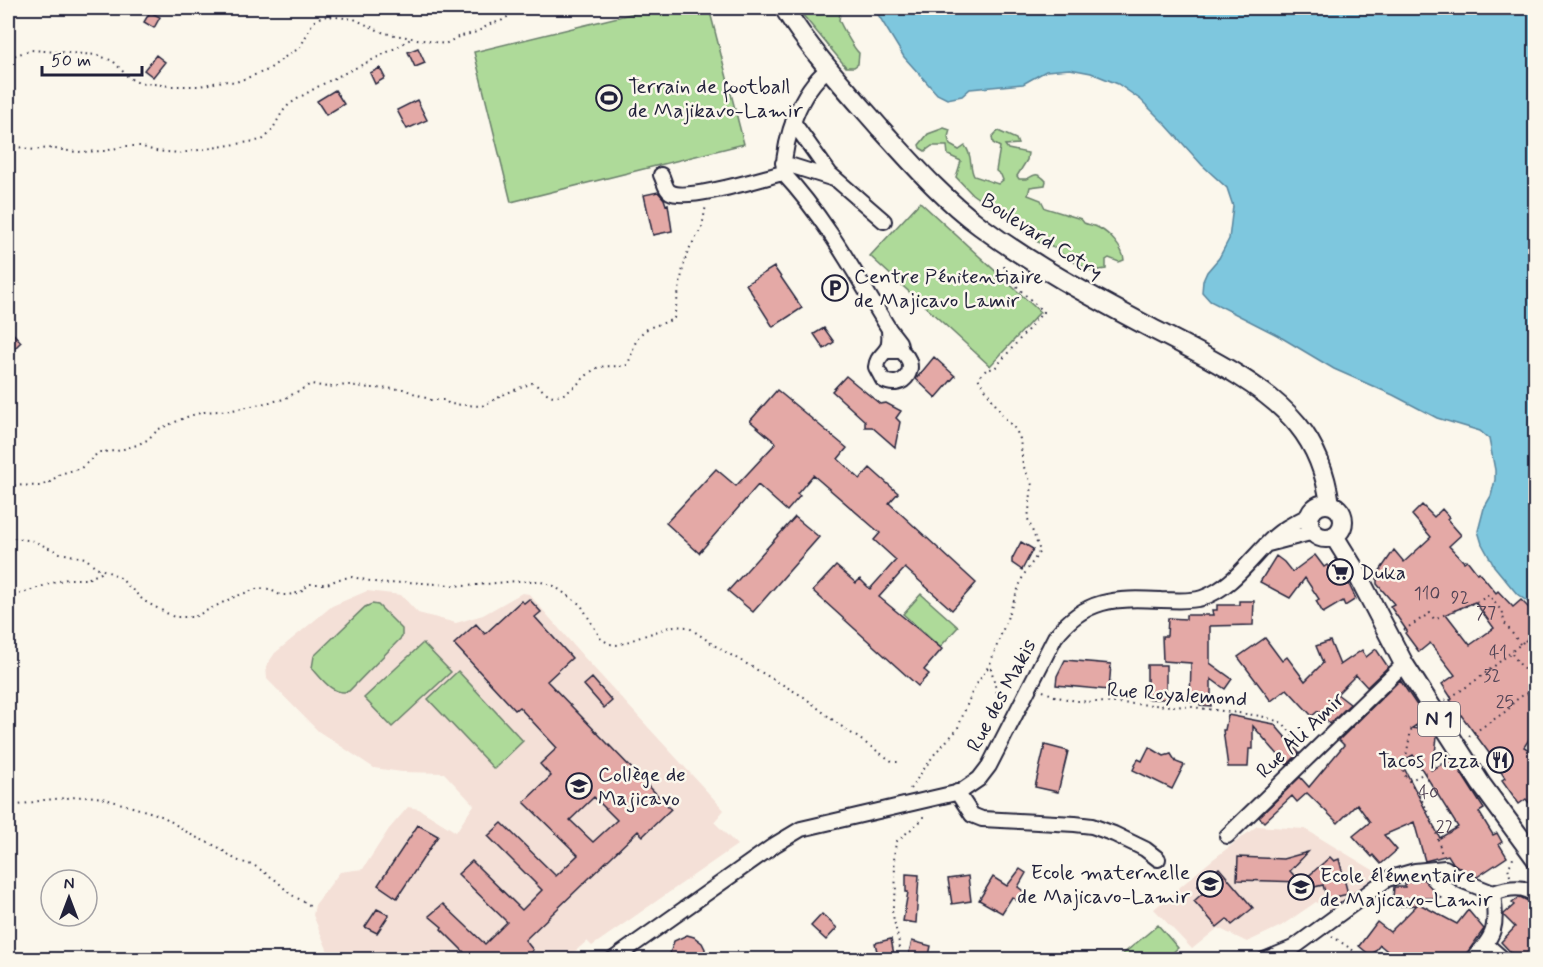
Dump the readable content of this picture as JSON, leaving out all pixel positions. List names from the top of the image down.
{
  "streets": {
    "main road": ["Boulevard Cotry", "N 1"],
    "street": ["Rue des Makis", "Rue Ali Amir"],
    "path": ["Rue Royalemond"]
  },
  "crossings": [
    ["Boulevard Cotry", "Rue des Makis"],
    ["Rue Royalemond", "Rue des Makis"],
    ["Rue Royalemond", "Rue Ali Amir"],
    ["N 1", "Rue Ali Amir"]
  ],
  "places": {
    "sports": ["Terrain de football de Majikavo-Lamir"],
    "parking": ["Centre Pénitentiaire de Majicavo Lamir"],
    "supermarket": ["Duka"],
    "restaurant": ["Tacos Pizza"],
    "school or university": ["Collège de Majicavo", "Ecole maternelle de Majicavo-Lamir", "Ecole élémentaire de Majicavo-Lamir"]
  },
  "house_numbers": [
    "110",
    "92",
    "77",
    "41",
    "32",
    "25",
    "40",
    "22"
  ],
  "scale_bar": "50 m",
  "north": "top"
}
